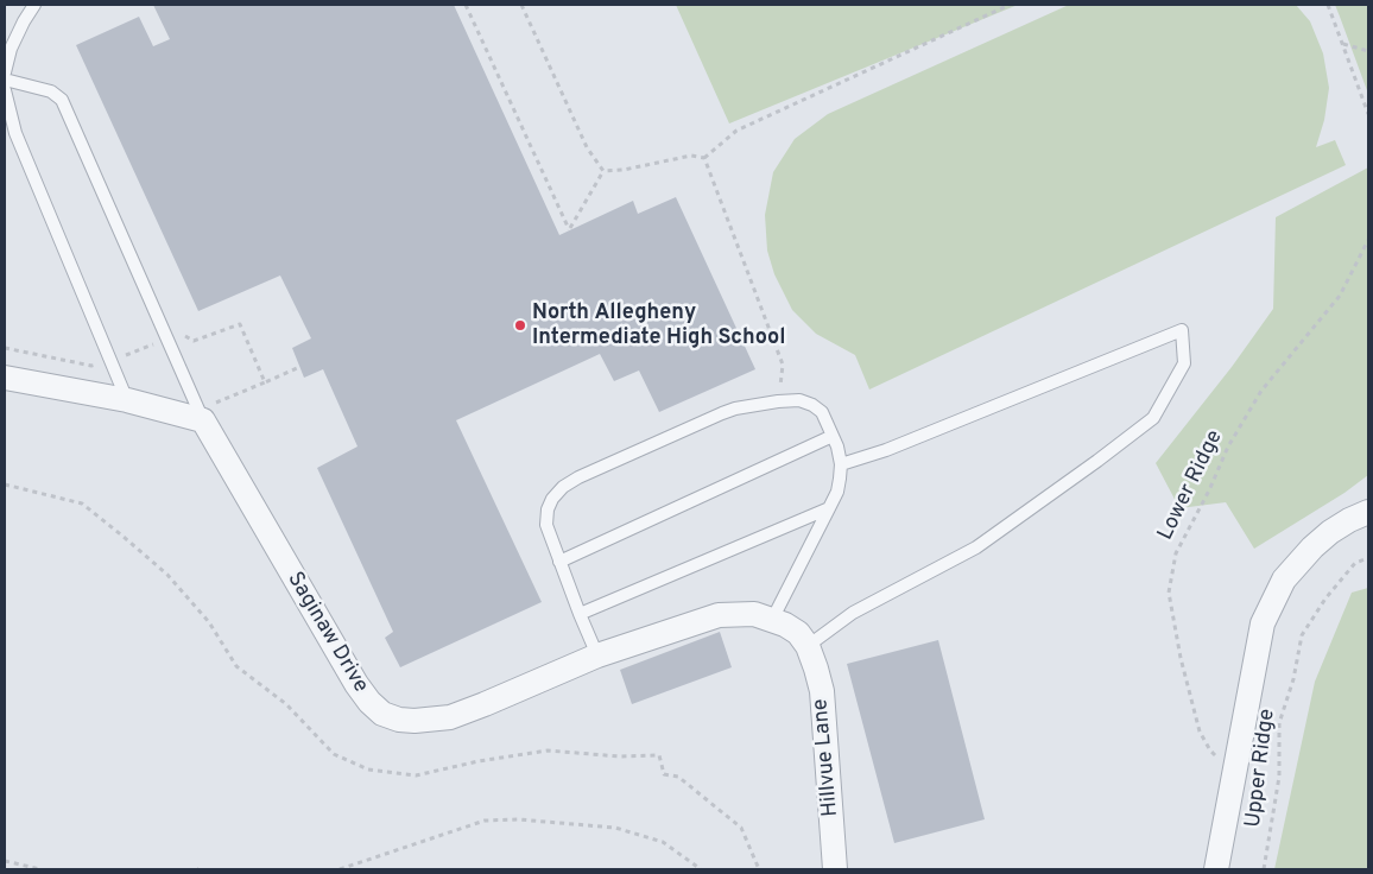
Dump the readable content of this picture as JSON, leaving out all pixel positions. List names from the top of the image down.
{
  "streets": {
    "street": ["Saginaw Drive", "Hillvue Lane"],
    "path": ["Lower Ridge", "Upper Ridge"]
  },
  "crossings": [
    ["Saginaw Drive", "Hillvue Lane"]
  ],
  "places": ["North Allegheny Intermediate High School"]
}
